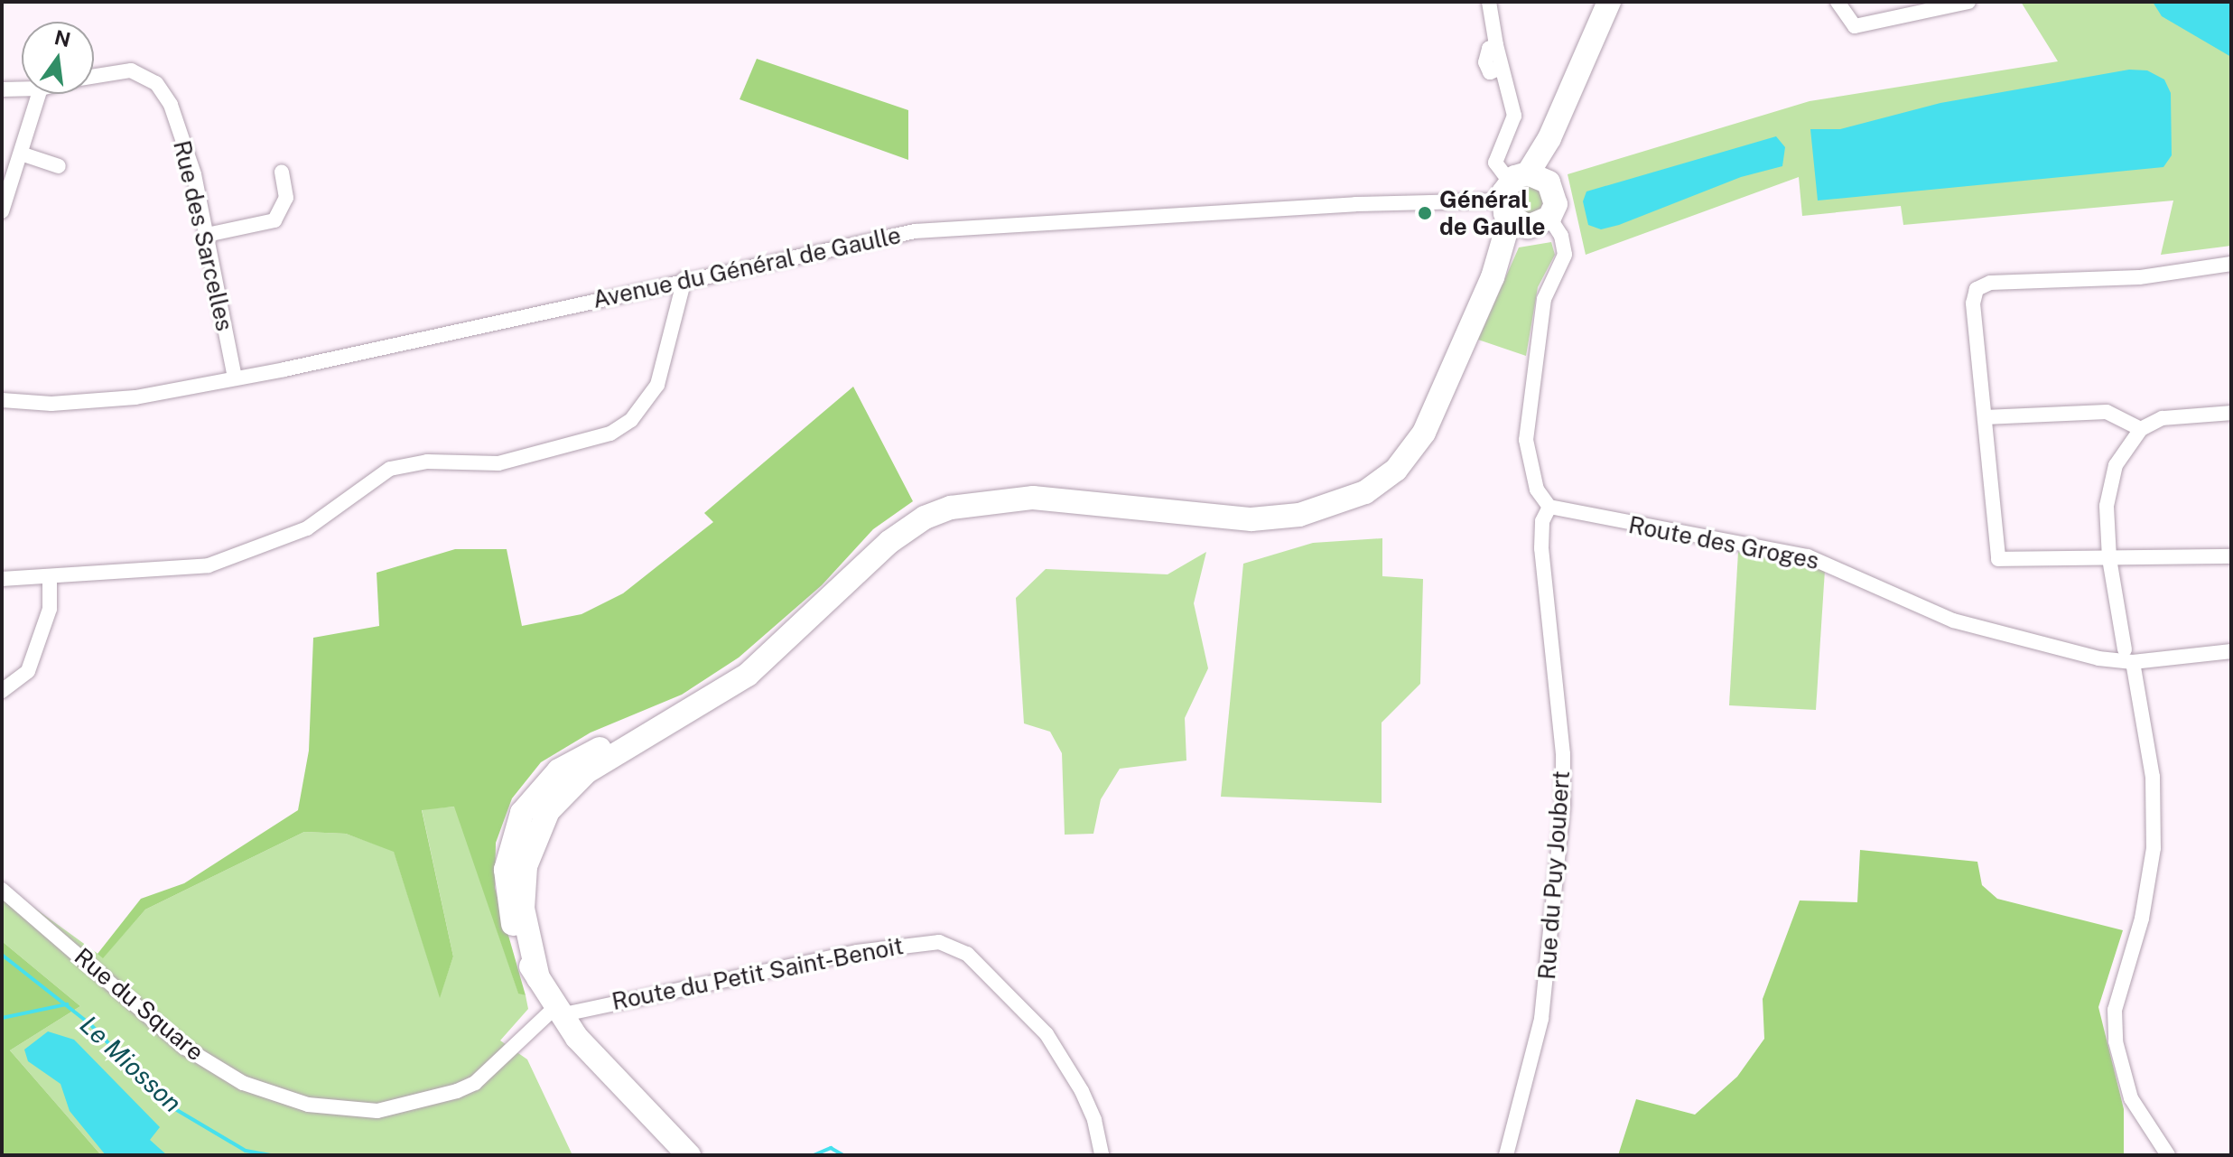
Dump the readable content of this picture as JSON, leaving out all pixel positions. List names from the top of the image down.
{
  "streets": {
    "street": [
      "Rue des Sarcelles",
      "Avenue du Général de Gaulle",
      "Route des Groges",
      "Rue du Puy Joubert",
      "Route du Petit Saint-Benoit",
      "Rue du Square"
    ]
  },
  "crossings": [
    ["Rue des Sarcelles", "Avenue du Général de Gaulle"],
    ["Route des Groges", "Rue du Puy Joubert"],
    ["Route du Petit Saint-Benoit", "Rue du Square"]
  ],
  "water": ["Le Miosson"],
  "places": ["Général de Gaulle"],
  "north": "top"
}
